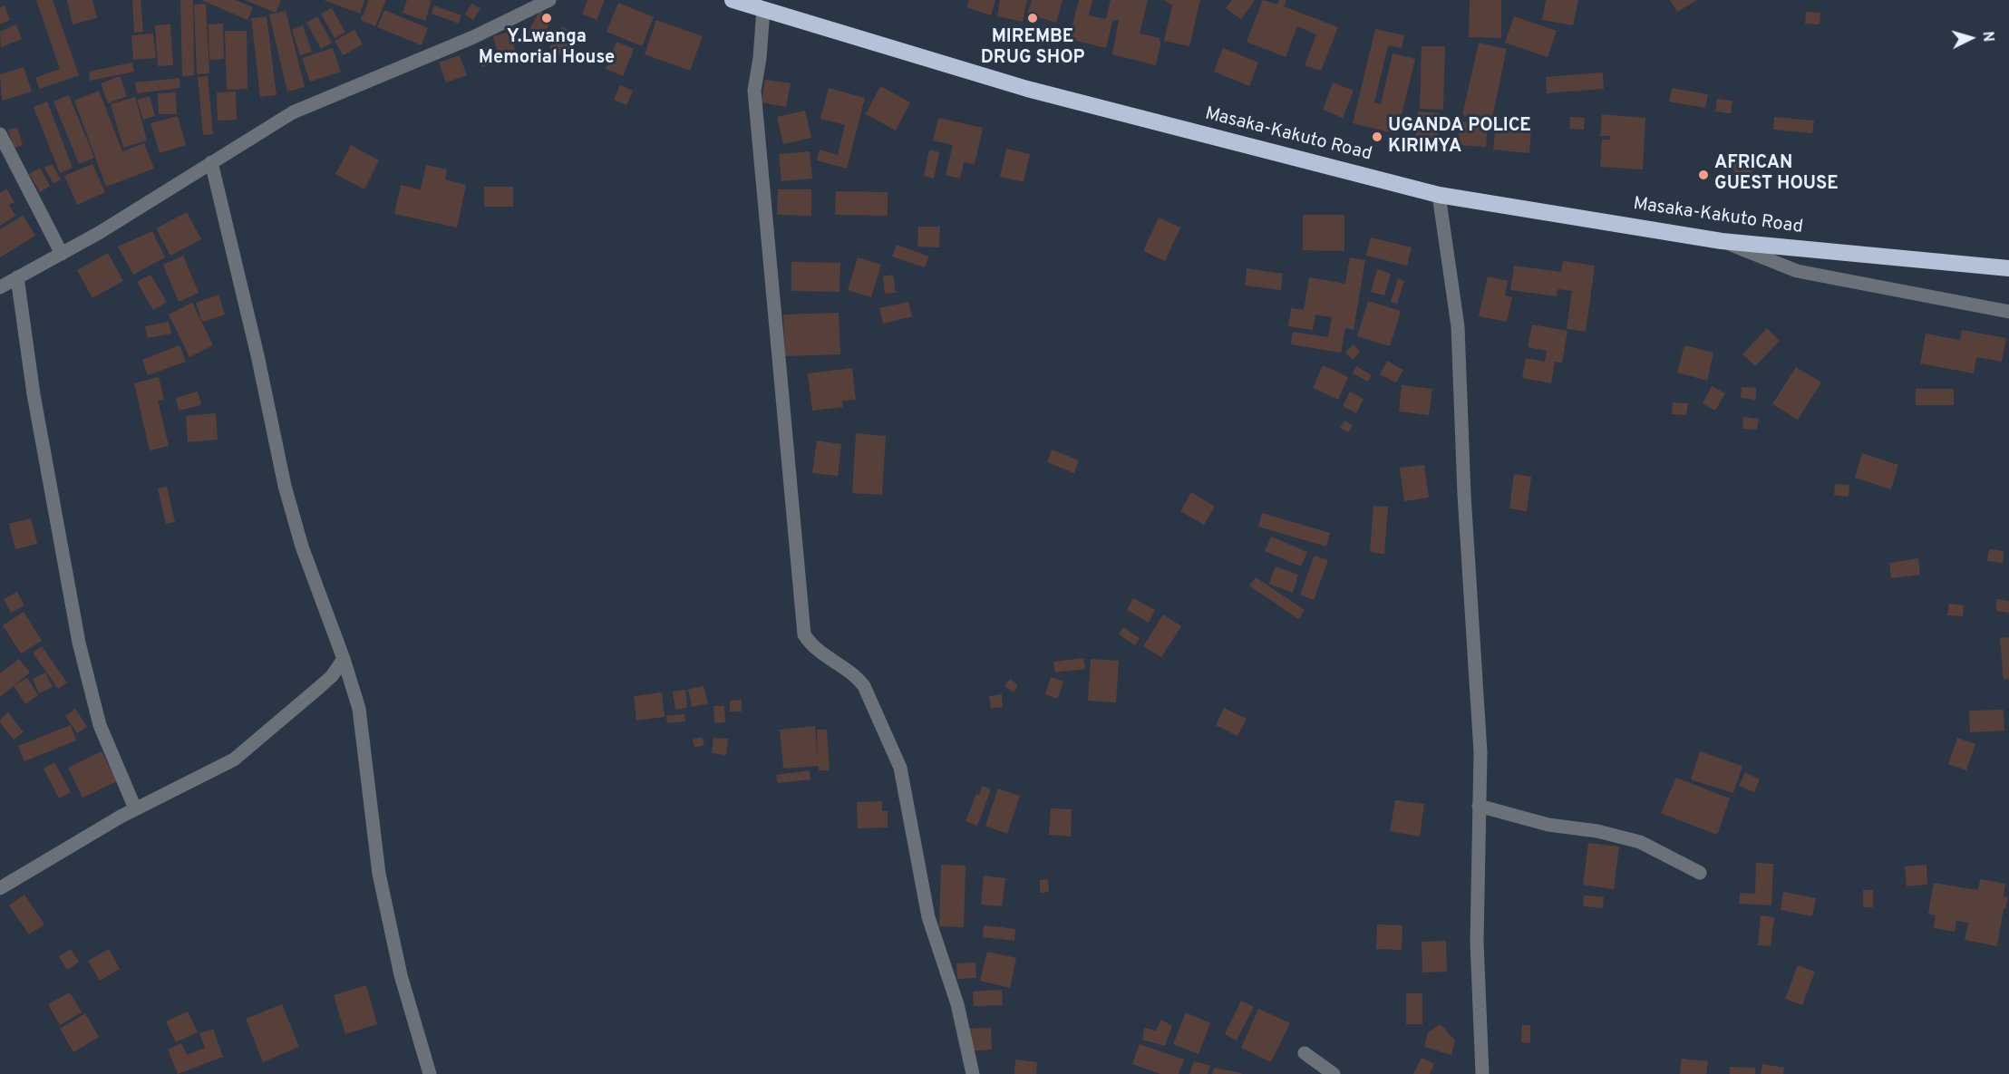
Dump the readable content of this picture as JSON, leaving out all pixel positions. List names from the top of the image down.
{
  "streets": {
    "highway": ["Masaka-Kakuto Road"]
  },
  "places": [
    "Y.Lwanga Memorial House",
    "MIREMBE DRUG SHOP",
    "UGANDA POLICE KIRIMYA",
    "AFRICAN GUEST HOUSE"
  ],
  "north": "right"
}
